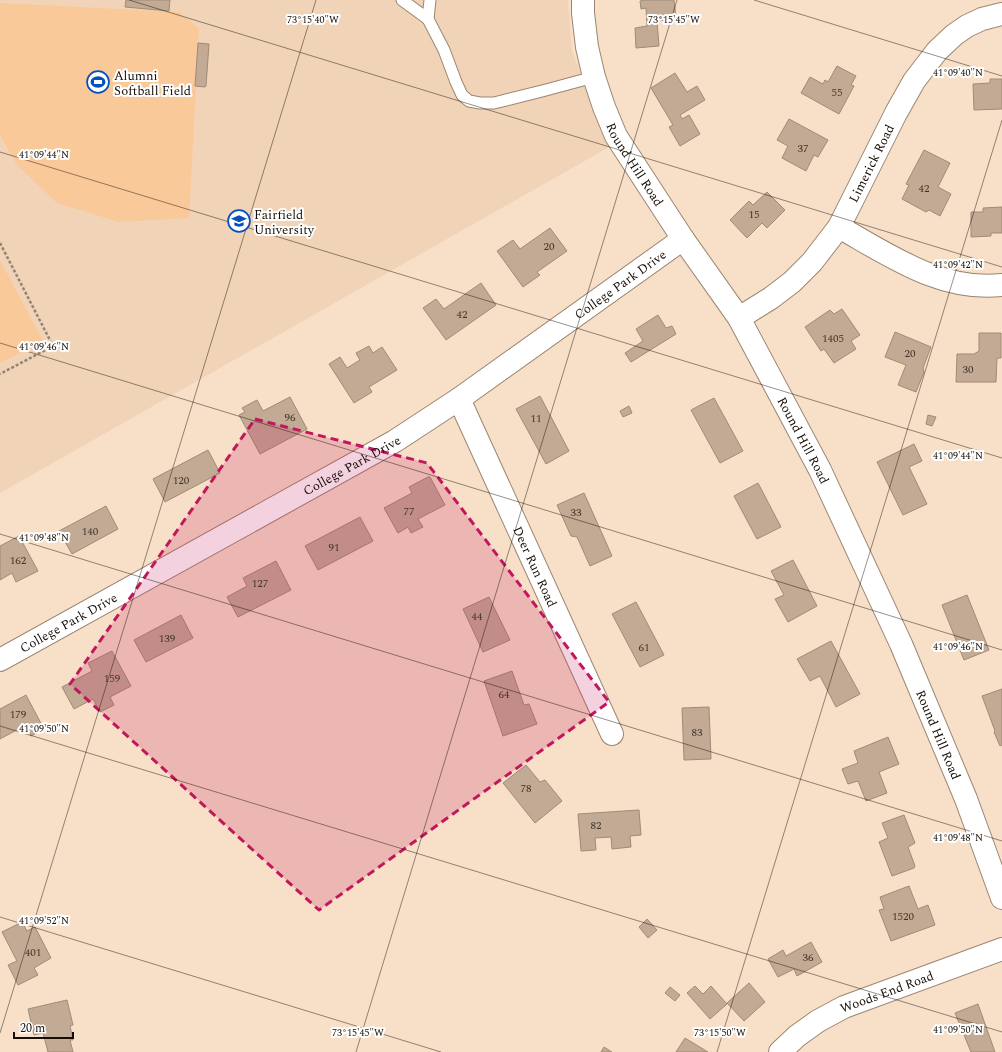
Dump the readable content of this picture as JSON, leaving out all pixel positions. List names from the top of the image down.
{
  "streets": {
    "street": [
      "Round Hill Road",
      "Limerick Road",
      "College Park Drive",
      "Deer Run Road",
      "Woods End Road"
    ]
  },
  "crossings": [
    ["Round Hill Road", "Limerick Road"],
    ["Round Hill Road", "College Park Drive"],
    ["College Park Drive", "Deer Run Road"]
  ],
  "places": {
    "sports": ["Alumni Softball Field"],
    "school or university": ["Fairfield University"]
  },
  "house_numbers": [
    "55",
    "37",
    "42",
    "15",
    "20",
    "42",
    "1405",
    "20",
    "30",
    "96",
    "11",
    "120",
    "77",
    "33",
    "140",
    "91",
    "162",
    "127",
    "44",
    "139",
    "61",
    "159",
    "64",
    "179",
    "83",
    "78",
    "82",
    "1520",
    "401",
    "36"
  ],
  "scale_bar": "20 m",
  "coordinates": [
    "73°15'40\"W",
    "73°15'45\"W",
    "41°09'40\"N",
    "41°09'44\"N",
    "41°09'42\"N",
    "41°09'46\"N",
    "41°09'48\"N",
    "41°09'50\"N",
    "41°09'52\"N",
    "73°15'50\"W"
  ]
}
